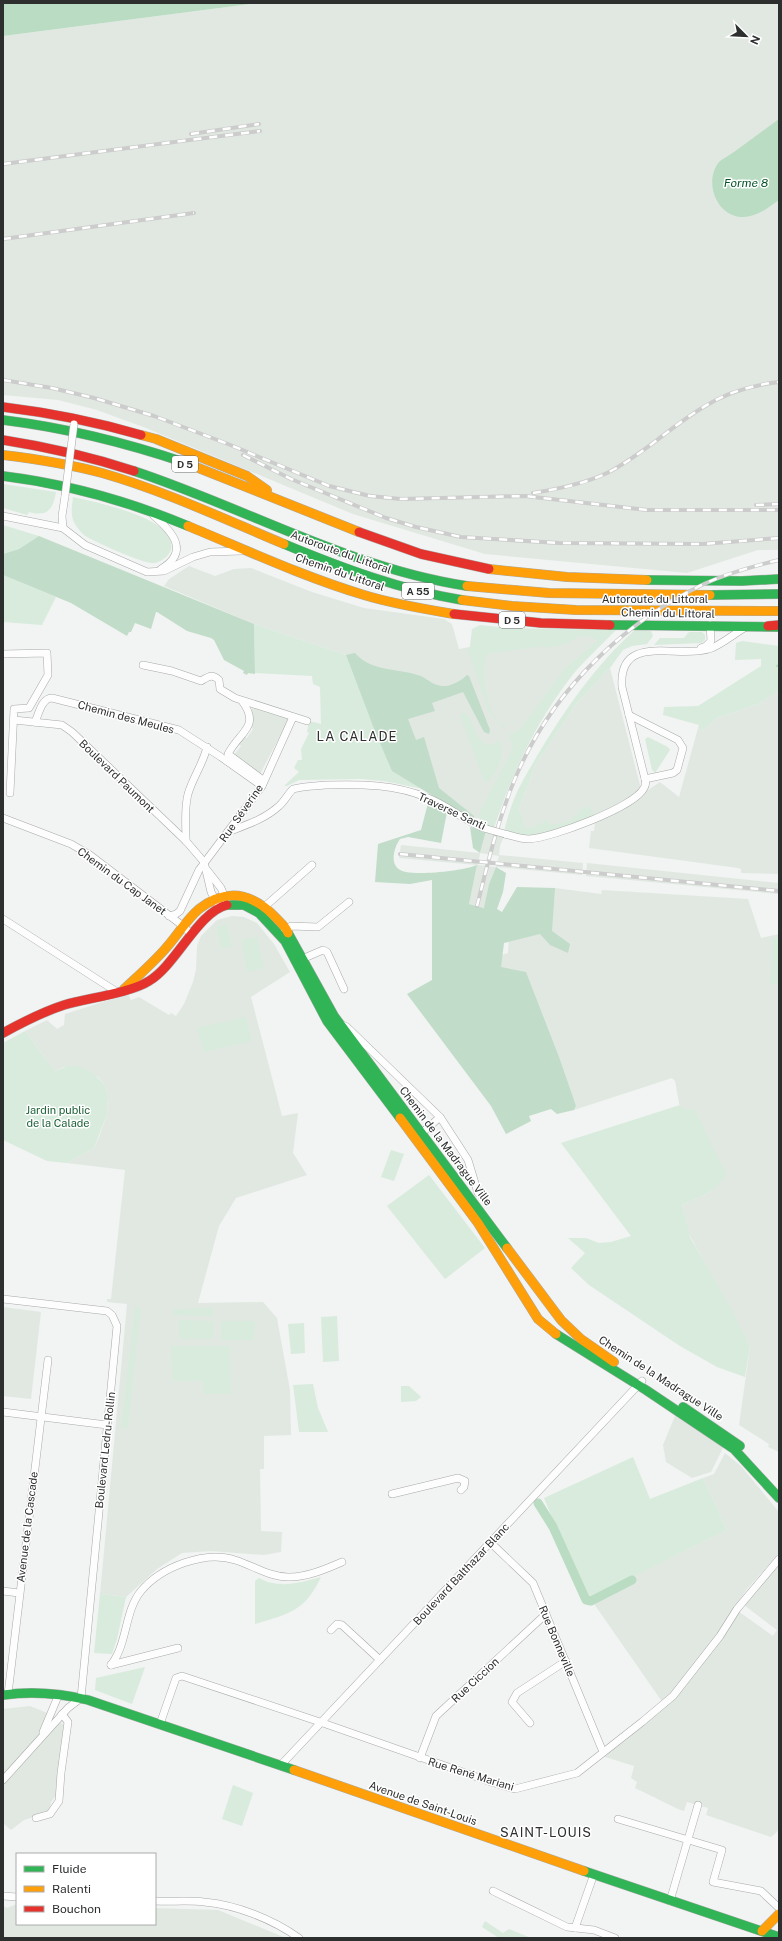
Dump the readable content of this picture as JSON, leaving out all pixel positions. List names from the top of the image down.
{
  "streets": {
    "main road": [
      "D 5",
      "Autoroute du Littoral",
      "Chemin du Littoral",
      "A 55",
      "Chemin de la Madrague Ville",
      "Avenue de Saint-Louis"
    ],
    "street": [
      "Chemin des Meules",
      "Boulevard Paumont",
      "Traverse Santi",
      "Rue Séverine",
      "Chemin du Cap Janet",
      "Boulevard Ledru-Rollin",
      "Avenue de la Cascade",
      "Boulevard Balthazar Blanc",
      "Rue Bonneville",
      "Rue Ciccion",
      "Rue René Mariani"
    ]
  },
  "crossings": [
    ["Chemin des Meules", "Boulevard Paumont"],
    ["Chemin des Meules", "Rue Séverine"],
    ["Boulevard Paumont", "Rue Séverine"],
    ["Traverse Santi", "Rue Séverine"],
    ["Chemin du Cap Janet", "Chemin de la Madrague Ville"],
    ["Chemin de la Madrague Ville", "Boulevard Balthazar Blanc"],
    ["Boulevard Ledru-Rollin", "Avenue de Saint-Louis"],
    ["Avenue de la Cascade", "Avenue de Saint-Louis"],
    ["Boulevard Balthazar Blanc", "Rue Bonneville"],
    ["Boulevard Balthazar Blanc", "Rue René Mariani"],
    ["Boulevard Balthazar Blanc", "Avenue de Saint-Louis"],
    ["Rue Bonneville", "Rue Ciccion"],
    ["Rue Bonneville", "Rue René Mariani"],
    ["Rue Ciccion", "Rue René Mariani"],
    ["Rue René Mariani", "Avenue de Saint-Louis"]
  ],
  "districts": ["LA CALADE", "SAINT-LOUIS"],
  "water": ["Forme 8"],
  "parks": ["Jardin public de la Calade"],
  "legend": ["Fluide", "Ralenti", "Bouchon"],
  "north": "bottom right"
}
